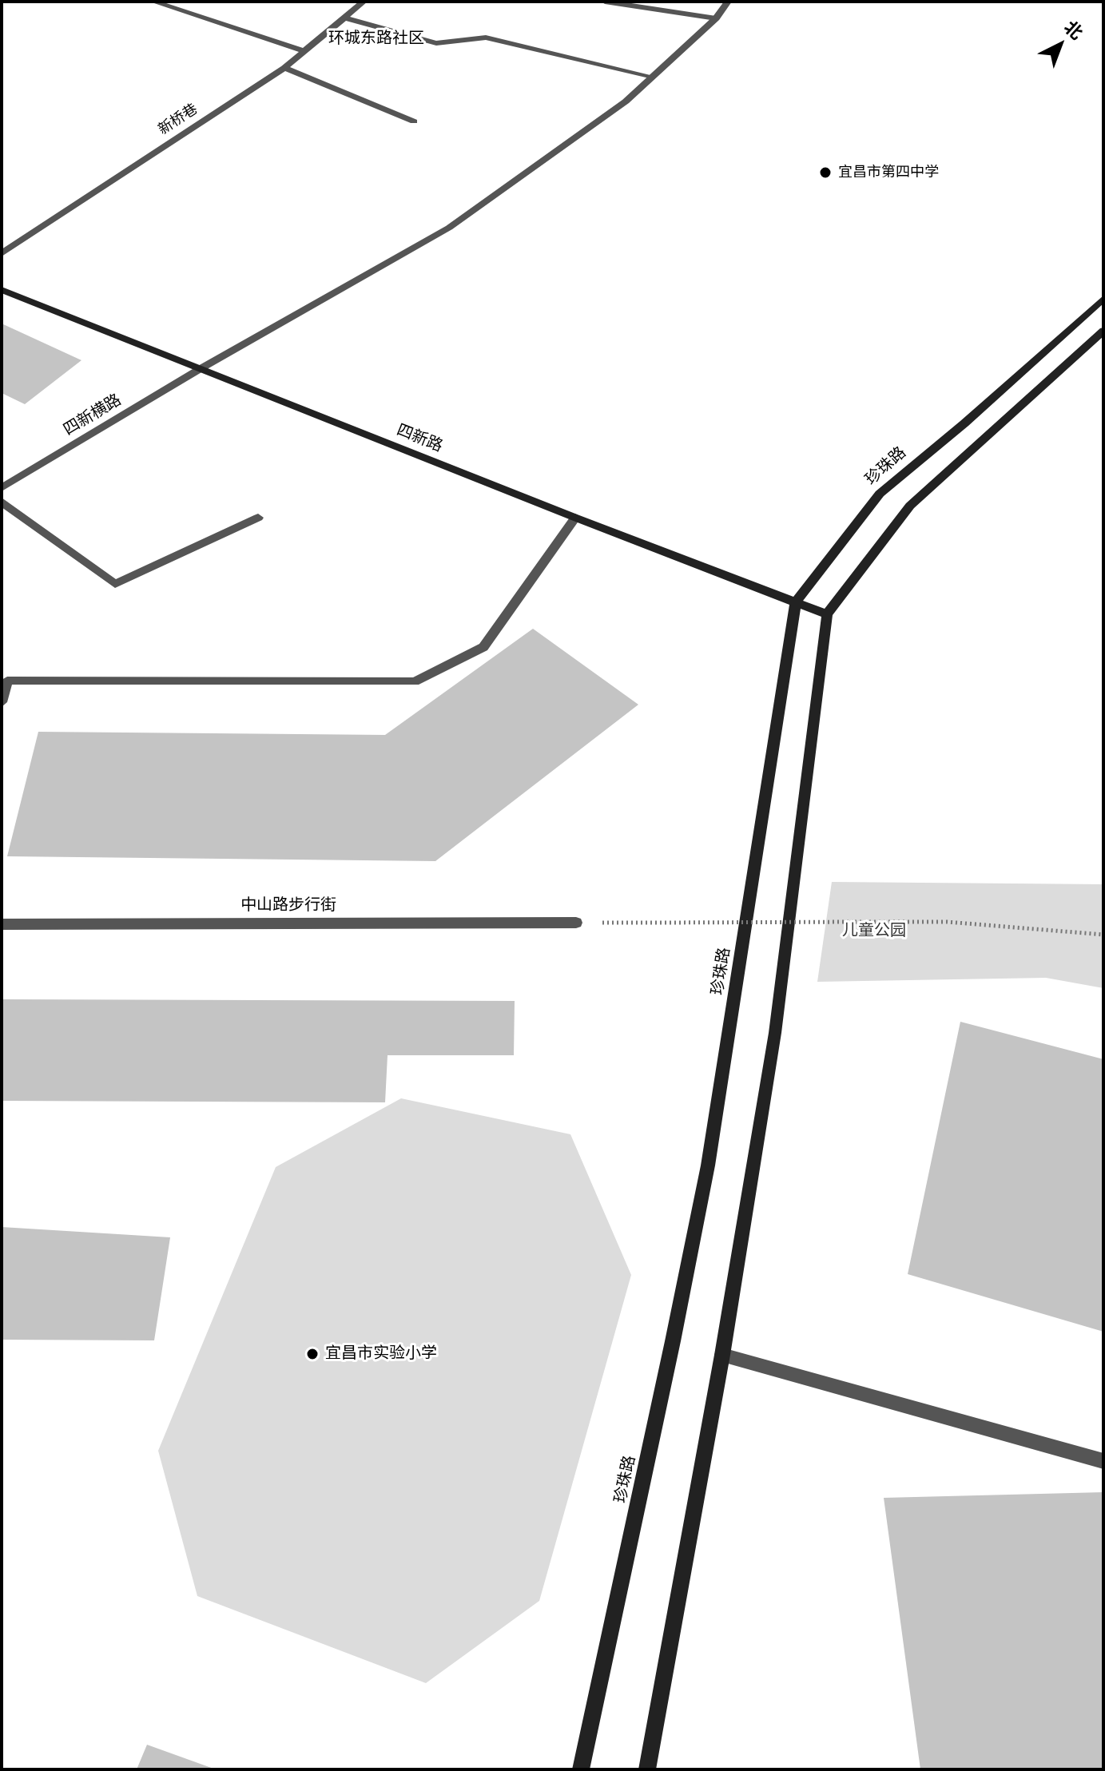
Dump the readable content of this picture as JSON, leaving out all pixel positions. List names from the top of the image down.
{
  "streets": {
    "main road": ["四新路", "珍珠路"],
    "street": ["新桥巷", "四新横路", "中山路步行街"]
  },
  "crossings": [
    ["四新横路", "四新路"],
    ["四新路", "珍珠路"]
  ],
  "districts": ["环城东路社区"],
  "parks": ["儿童公园"],
  "places": ["宜昌市第四中学", "宜昌市实验小学"],
  "north": "top right"
}
